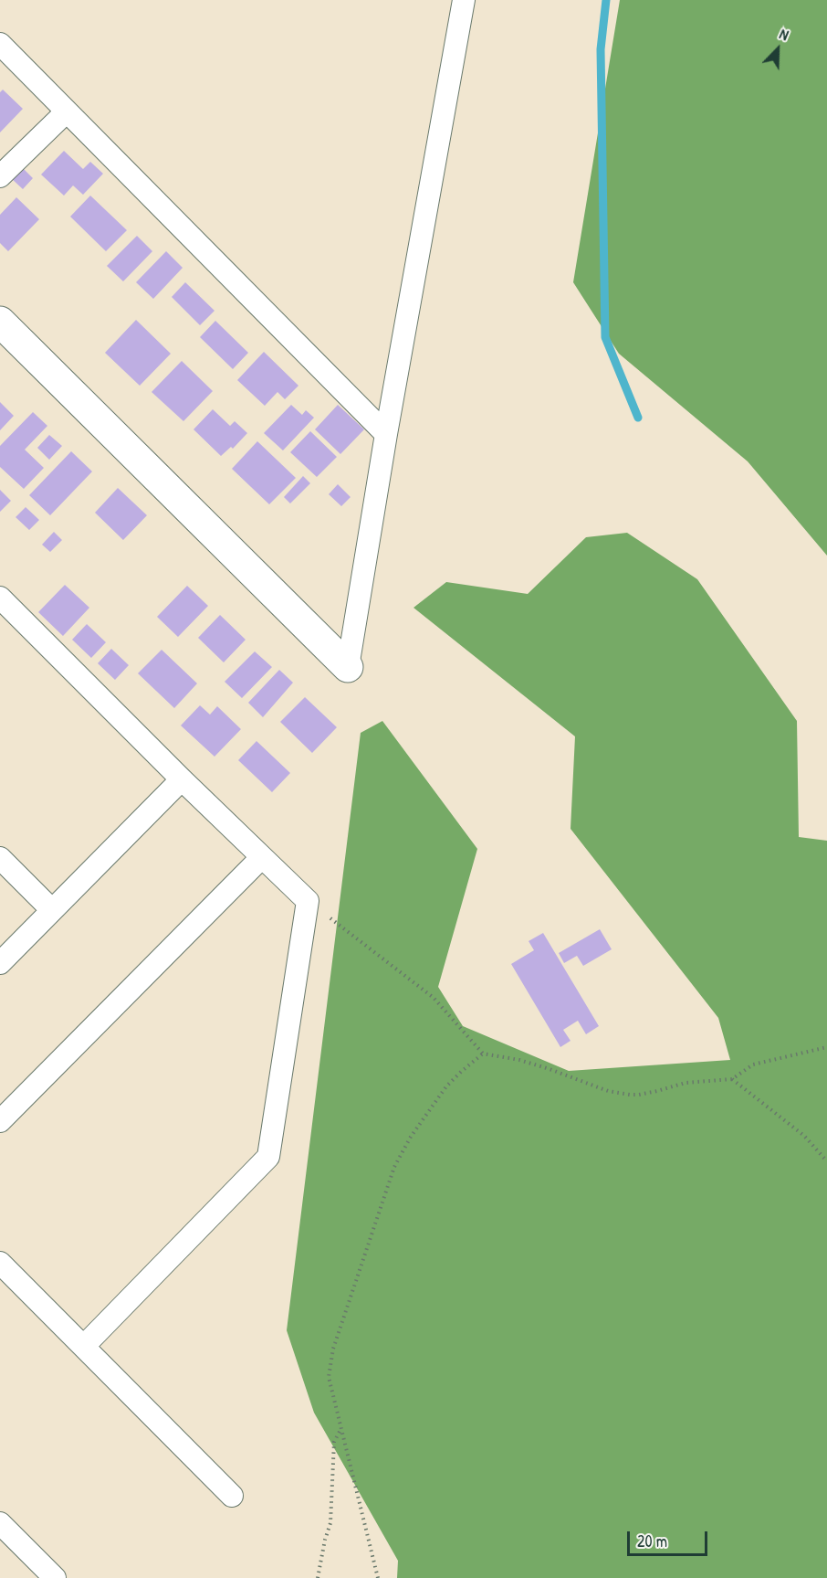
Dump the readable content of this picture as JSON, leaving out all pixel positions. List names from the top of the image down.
{
  "scale_bar": "20 m",
  "north": "top right"
}
